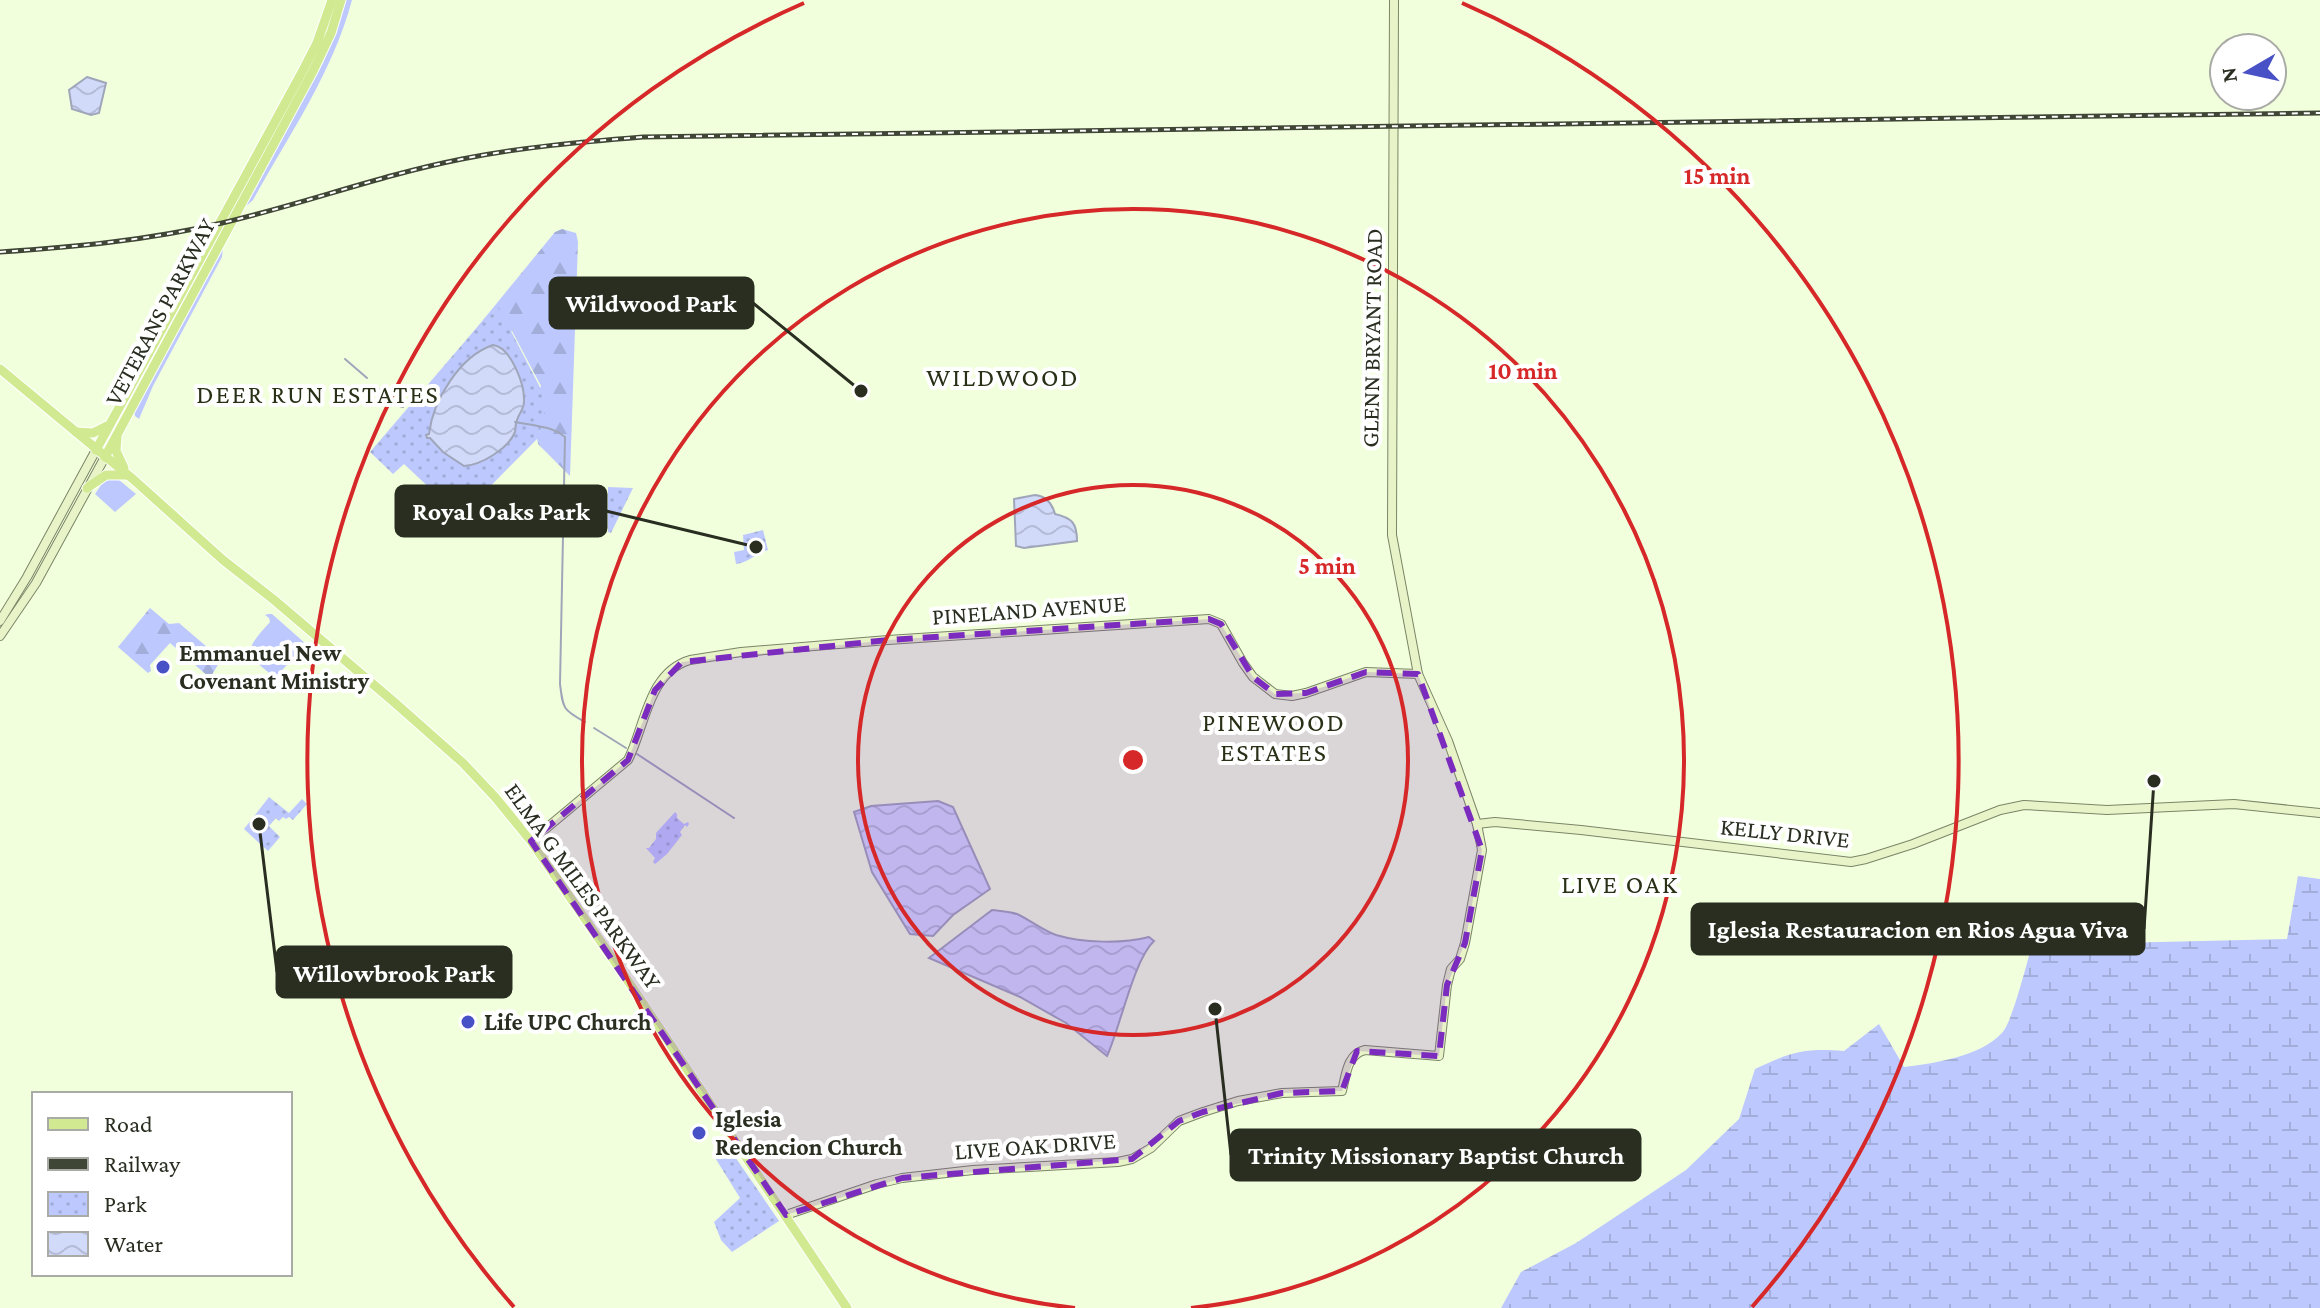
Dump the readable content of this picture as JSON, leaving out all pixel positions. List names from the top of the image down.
{
  "streets": {
    "main road": ["VETERANS PARKWAY", "ELMA G MILES PARKWAY"],
    "street": [
      "GLENN BRYANT ROAD",
      "PINELAND AVENUE",
      "KELLY DRIVE",
      "LIVE OAK DRIVE"
    ]
  },
  "crossings": [
    ["VETERANS PARKWAY", "ELMA G MILES PARKWAY"],
    ["GLENN BRYANT ROAD", "PINELAND AVENUE"],
    ["PINELAND AVENUE", "ELMA G MILES PARKWAY"],
    ["KELLY DRIVE", "LIVE OAK DRIVE"],
    ["ELMA G MILES PARKWAY", "LIVE OAK DRIVE"]
  ],
  "districts": [
    "WILDWOOD",
    "DEER RUN ESTATES",
    "PINEWOOD ESTATES",
    "LIVE OAK"
  ],
  "places": [
    "Wildwood Park",
    "Royal Oaks Park",
    "Emmanuel New Covenant Ministry",
    "Iglesia Restauracion en Rios Agua Viva",
    "Willowbrook Park",
    "Trinity Missionary Baptist Church",
    "Life UPC Church",
    "Iglesia Redencion Church"
  ],
  "legend": [
    "Road",
    "Railway",
    "Park",
    "Water"
  ],
  "north": "left",
  "rings": ["15 min", "10 min", "5 min"]
}
